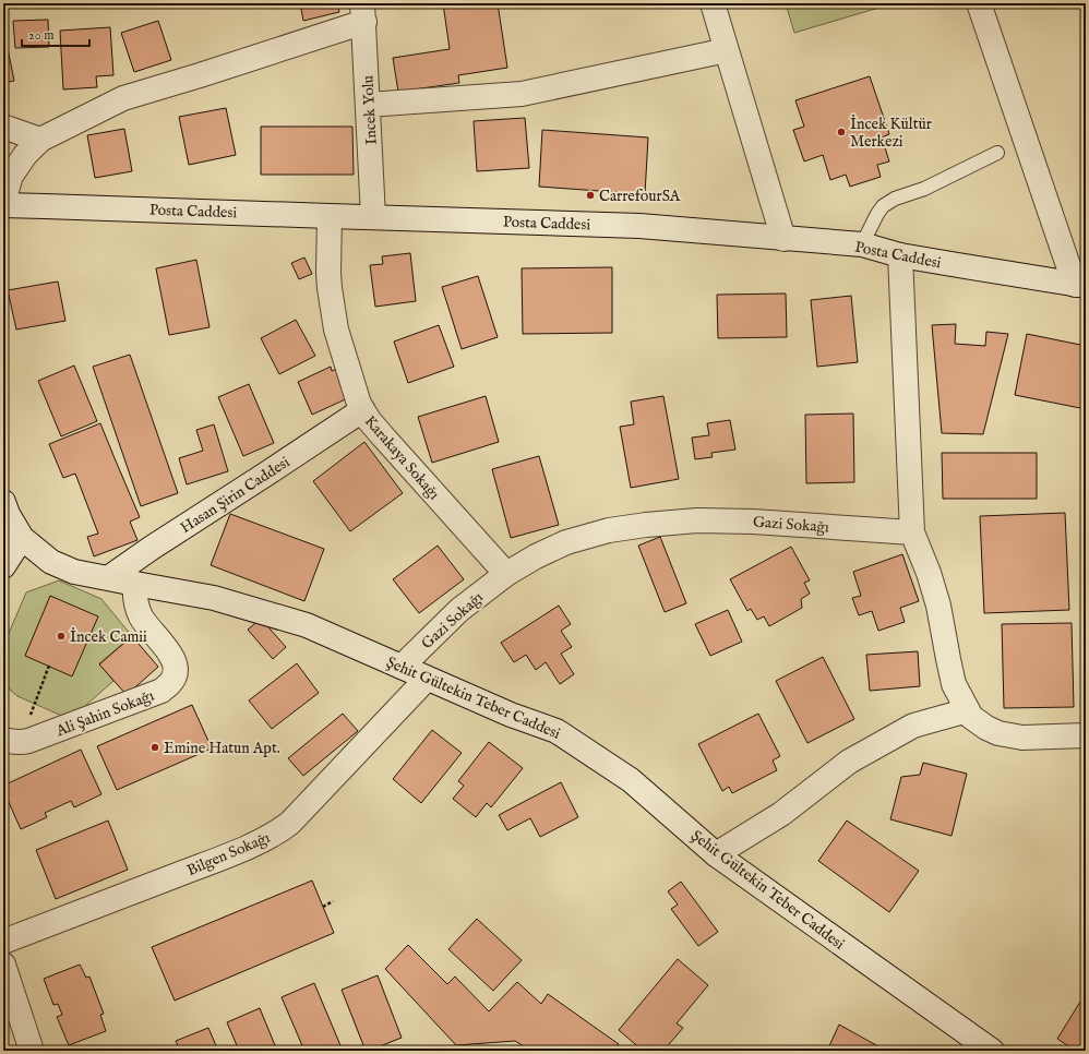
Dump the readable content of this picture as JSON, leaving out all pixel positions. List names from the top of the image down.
{
  "streets": {
    "street": [
      "Incek Yolu",
      "Posta Caddesi",
      "Karakaya Sokağı",
      "Hasan Şirin Caddesi",
      "Gazi Sokağı",
      "Şehit Gültekin Teber Caddesi",
      "Ali Şahin Sokağı",
      "Bilgen Sokağı"
    ]
  },
  "crossings": [
    ["Incek Yolu", "Posta Caddesi"],
    ["Posta Caddesi", "Karakaya Sokağı"],
    ["Karakaya Sokağı", "Hasan Şirin Caddesi"],
    ["Karakaya Sokağı", "Gazi Sokağı"],
    ["Hasan Şirin Caddesi", "Şehit Gültekin Teber Caddesi"],
    ["Gazi Sokağı", "Şehit Gültekin Teber Caddesi"],
    ["Şehit Gültekin Teber Caddesi", "Ali Şahin Sokağı"],
    ["Şehit Gültekin Teber Caddesi", "Bilgen Sokağı"]
  ],
  "places": [
    "İncek Kültür Merkezi",
    "CarrefourSA",
    "İncek Camii",
    "Emine Hatun Apt."
  ],
  "scale_bar": "20 m"
}
